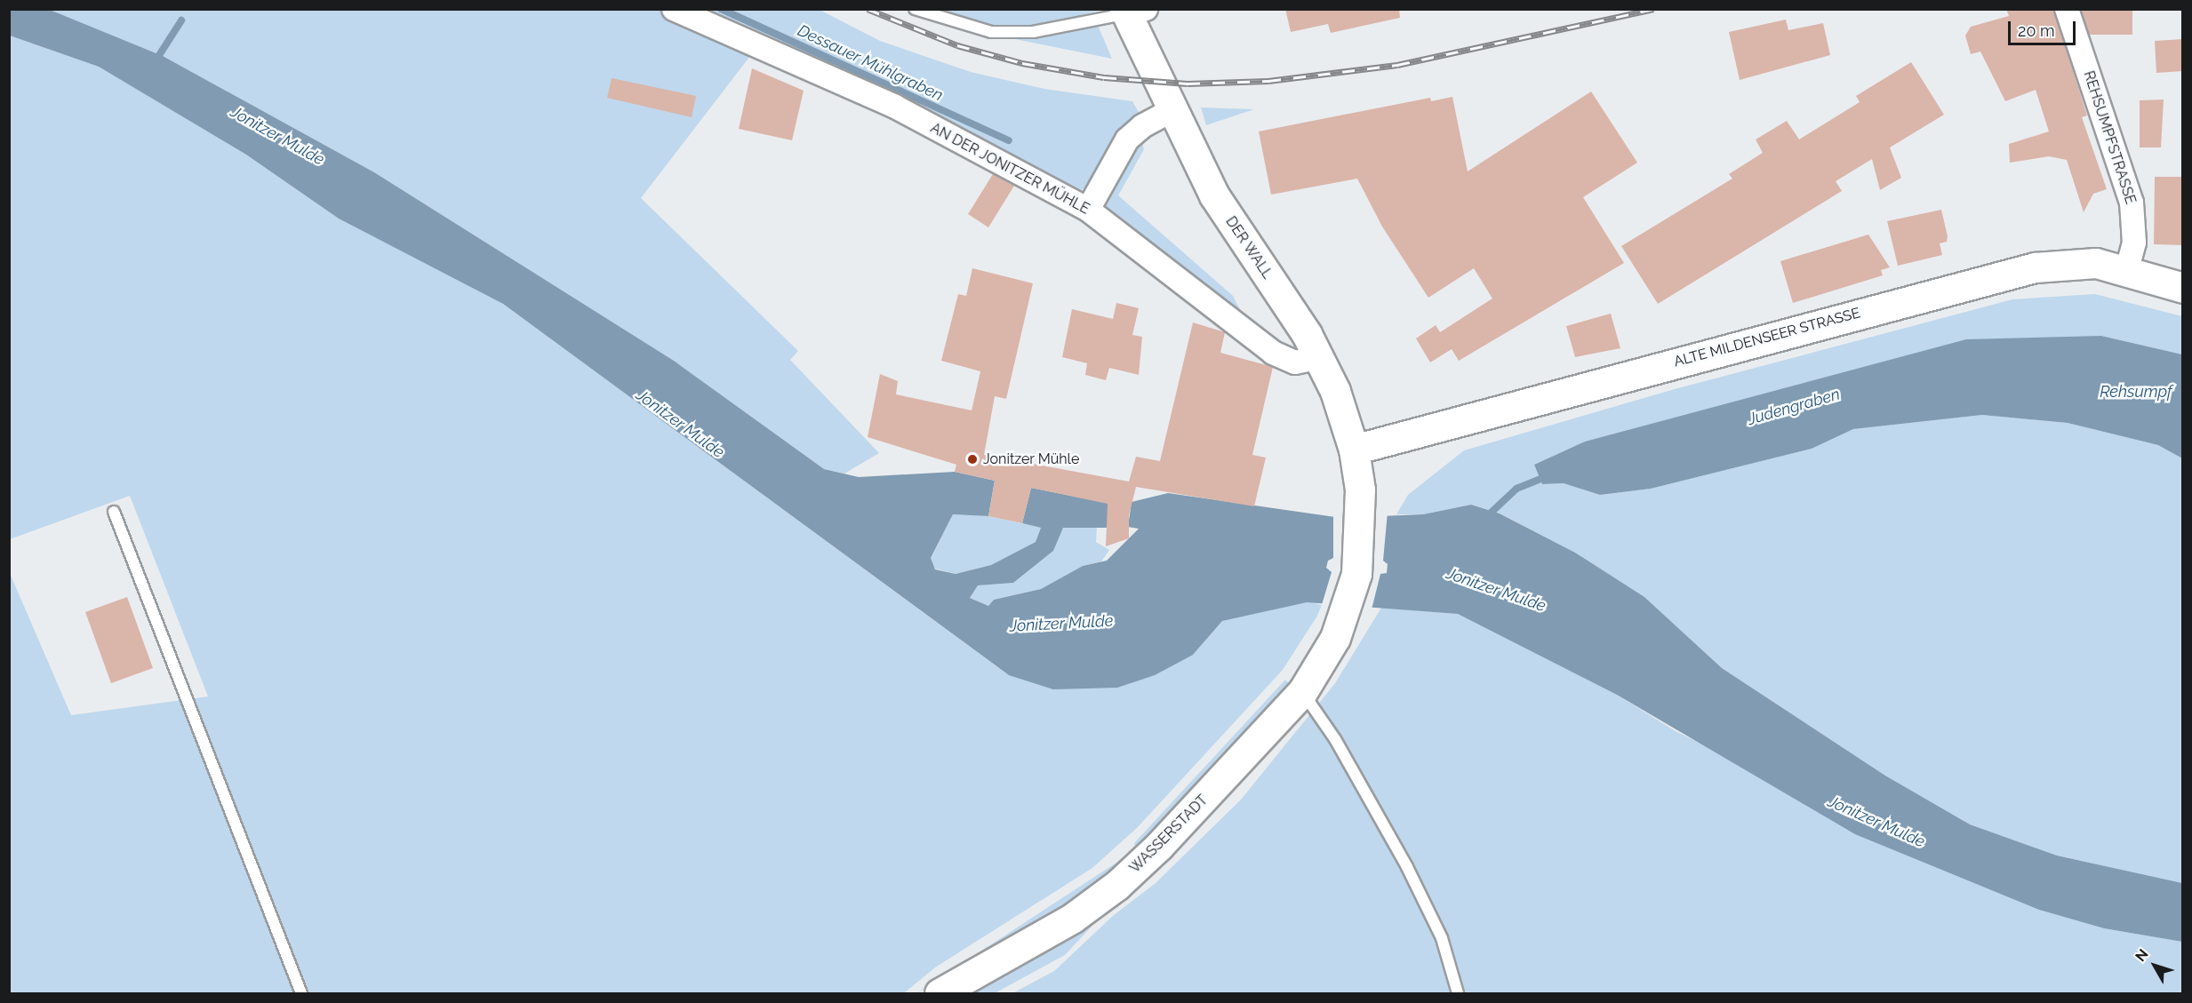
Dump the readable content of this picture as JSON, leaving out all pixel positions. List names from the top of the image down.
{
  "streets": {
    "main road": ["DER WALL", "ALTE MILDENSEER STRASSE", "WASSERSTADT"],
    "street": ["REHSUMPFSTRASSE", "AN DER JONITZER MÜHLE"]
  },
  "crossings": [
    ["REHSUMPFSTRASSE", "ALTE MILDENSEER STRASSE"],
    ["AN DER JONITZER MÜHLE", "DER WALL"],
    ["DER WALL", "ALTE MILDENSEER STRASSE"],
    ["DER WALL", "WASSERSTADT"]
  ],
  "water": [
    "Dessauer Mühlgraben",
    "Jonitzer Mulde",
    "Rehsumpf",
    "Judengraben"
  ],
  "places": ["Jonitzer Mühle"],
  "scale_bar": "20 m",
  "north": "top left"
}
